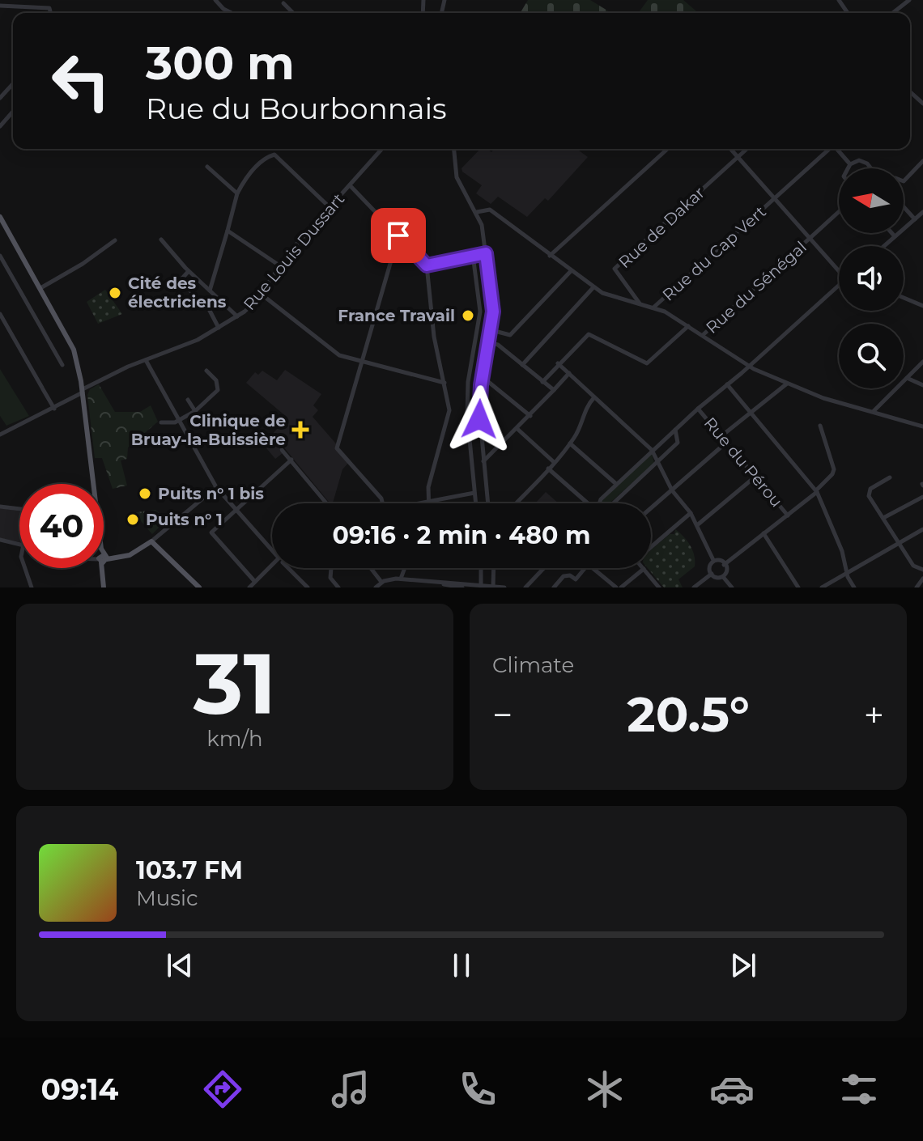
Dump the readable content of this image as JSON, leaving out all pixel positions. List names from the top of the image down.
{
  "streets": {
    "street": [
      "Rue de Dakar",
      "Rue Louis Dussart",
      "Rue du Cap Vert",
      "Rue du Sénégal",
      "Rue du Pérou"
    ]
  },
  "places": {
    "other": [
      "Cité des électriciens",
      "France Travail",
      "Puits n° 1 bis",
      "Puits n° 1"
    ],
    "health": ["Clinique de Bruay-la-Buissière"]
  },
  "north": "left",
  "page": {
    "turn": ["300 m", "Rue du Bourbonnais"],
    "limit": "40",
    "trip": "09:16 · 2 min · 480 m",
    "tile": [
      ["31", "km/h"],
      "Climate"
    ],
    "heat": ["−", "20.5°", "+"],
    "song": ["103.7 FM", "Music"],
    "tabs": "09:14"
  }
}
